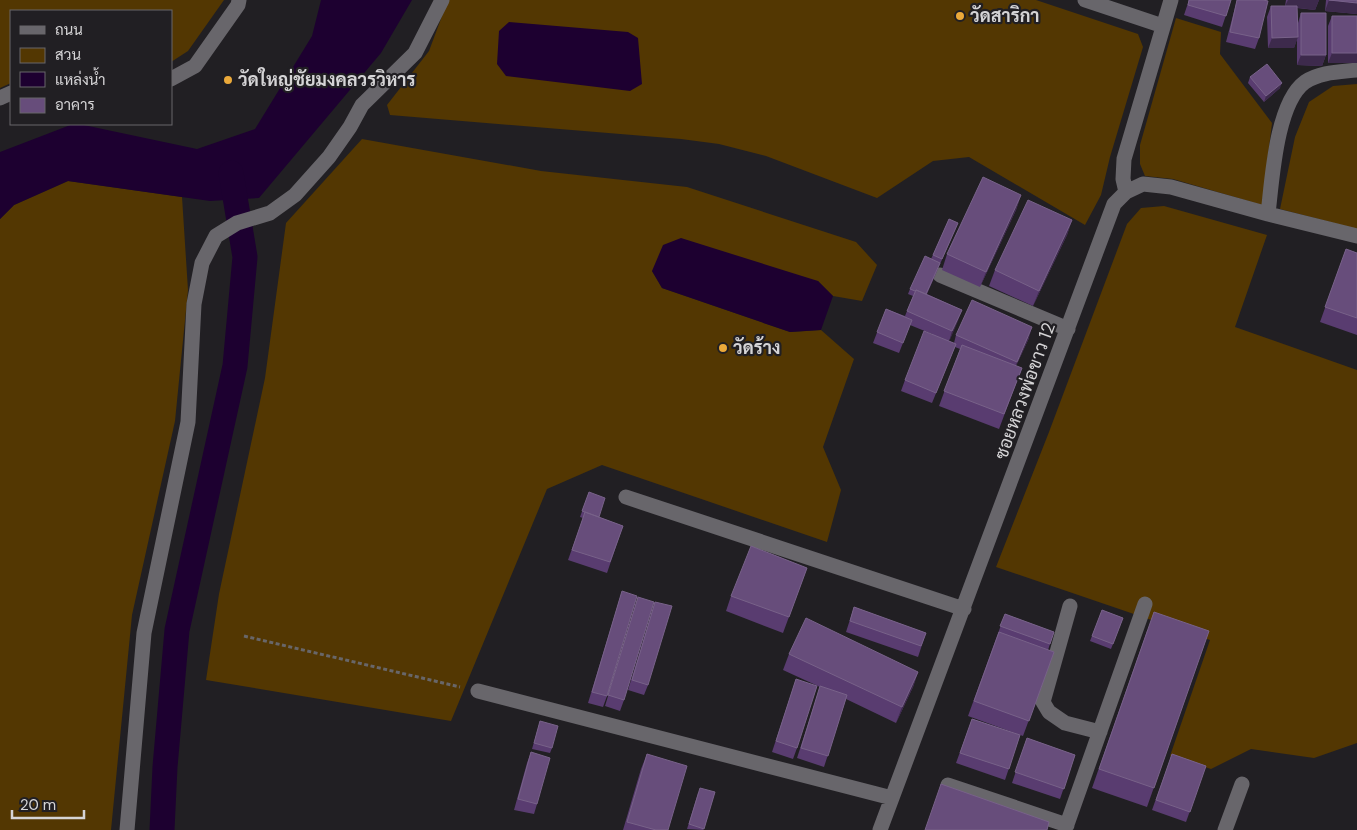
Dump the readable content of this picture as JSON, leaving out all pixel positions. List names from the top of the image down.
{
  "streets": {
    "street": ["ซอยหลวงพ่อขาว 12"]
  },
  "places": ["วัดสาริกา", "วัดใหญ่ชัยมงคลวรวิหาร", "วัดร้าง"],
  "legend": [
    "ถนน",
    "สวน",
    "แหล่งน้ำ",
    "อาคาร"
  ],
  "scale_bar": "20 m"
}
